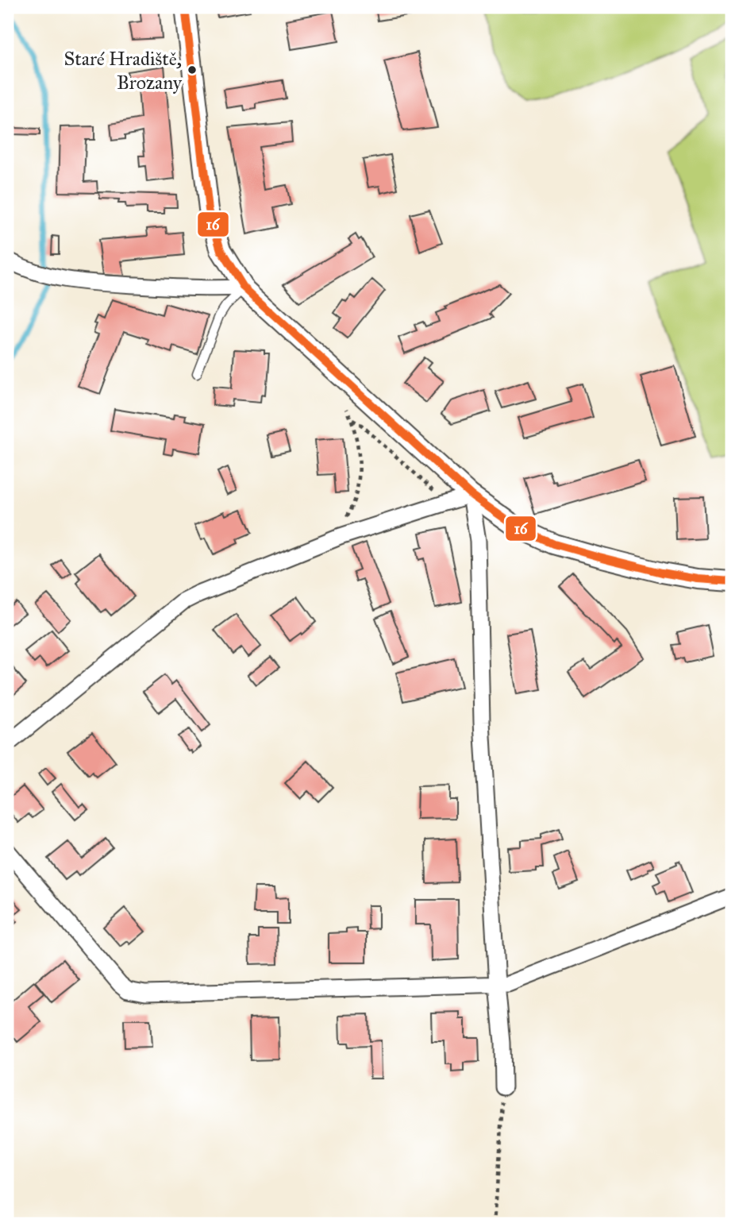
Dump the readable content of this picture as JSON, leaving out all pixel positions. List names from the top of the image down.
{
  "places": ["Staré Hradiště, Brozany"],
  "lines": ["transit line 16"]
}
